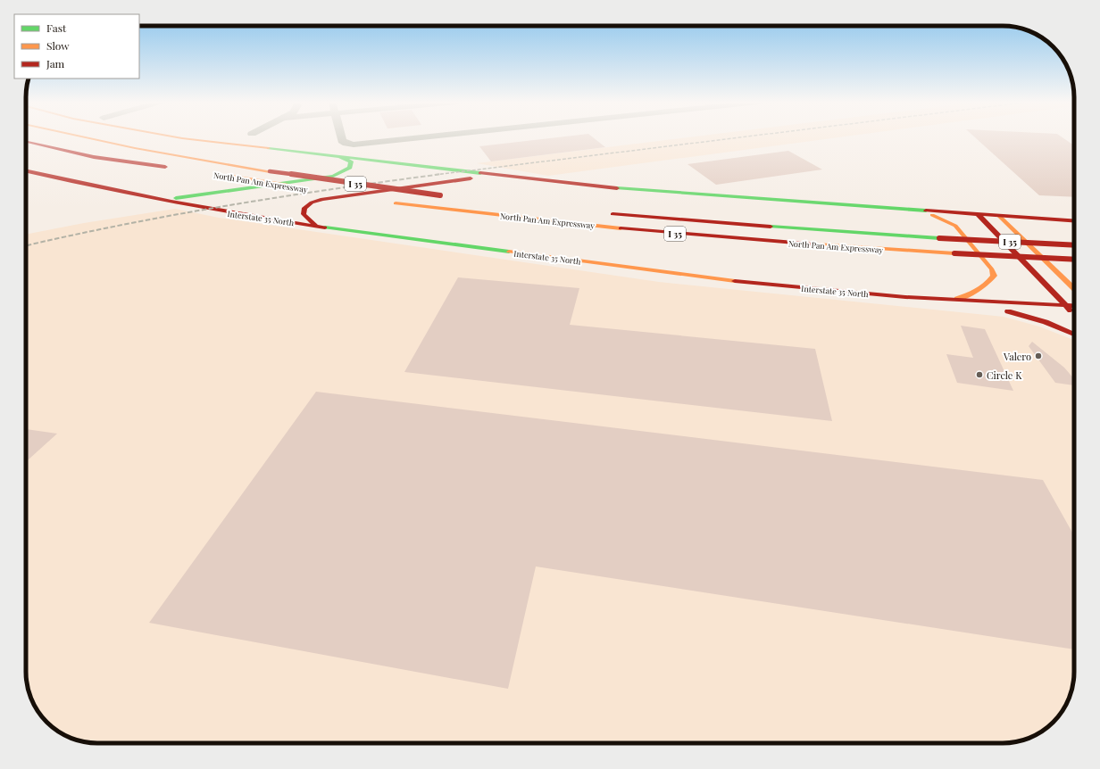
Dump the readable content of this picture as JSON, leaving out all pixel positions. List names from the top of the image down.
{
  "streets": {
    "main road": ["North Pan Am Expressway", "I 35", "Interstate 35 North"]
  },
  "places": ["Valero", "Circle K"],
  "legend": ["Fast", "Slow", "Jam"]
}
